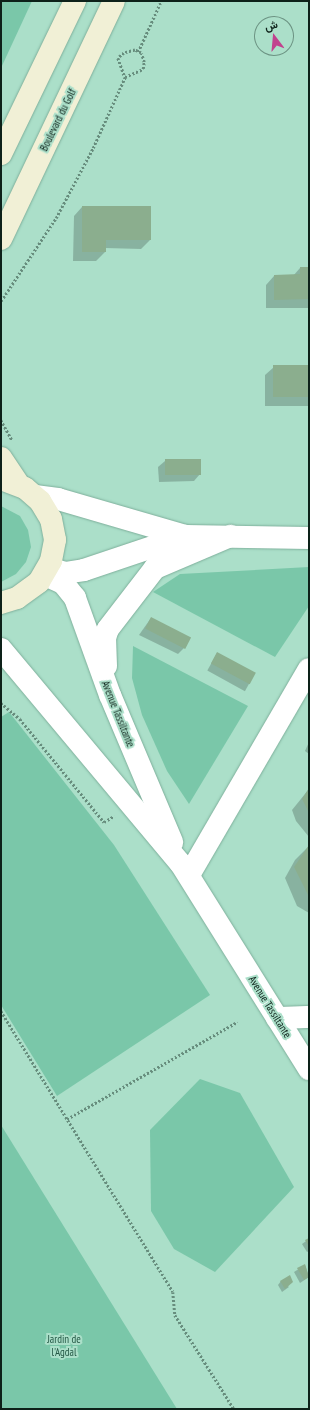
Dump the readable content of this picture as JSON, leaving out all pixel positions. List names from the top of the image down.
{
  "streets": {
    "main road": ["Boulevard du Golf"],
    "street": ["Avenue Tassiltante"]
  },
  "parks": ["Jardin de l'Agdal"],
  "north": "top"
}
